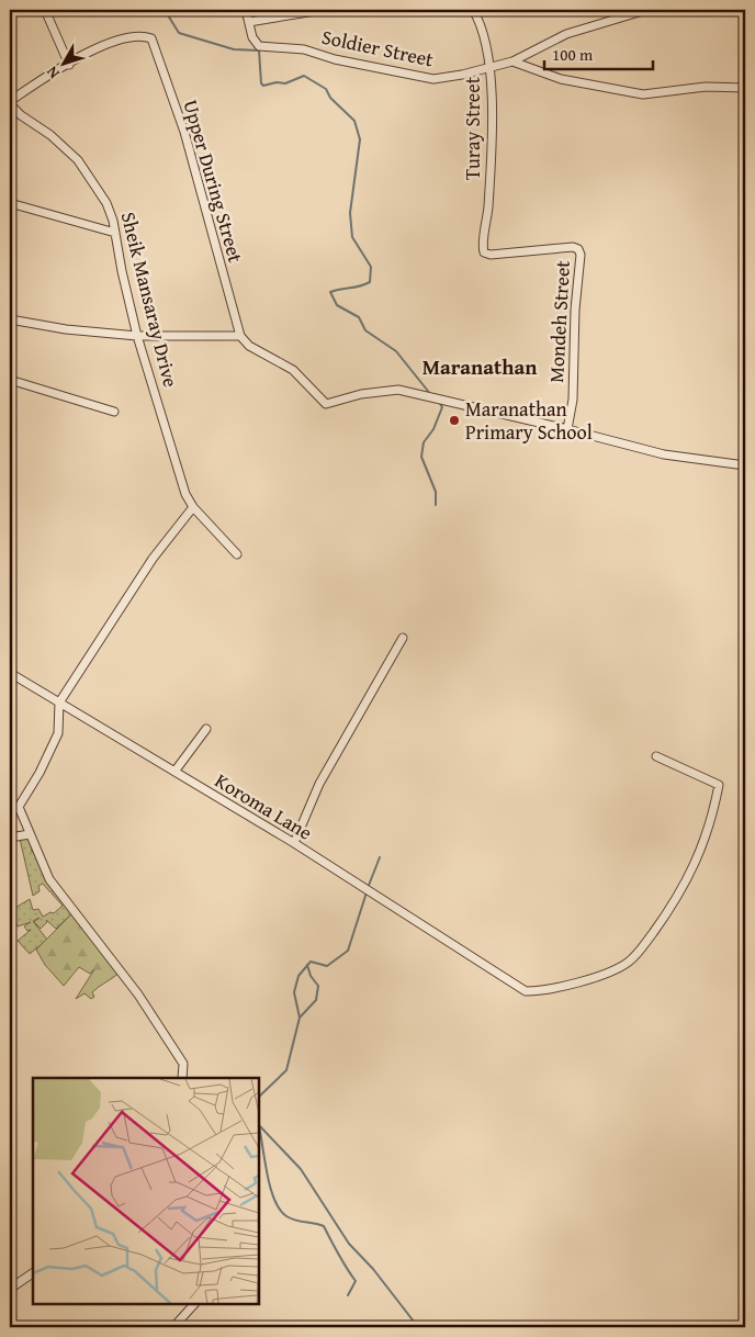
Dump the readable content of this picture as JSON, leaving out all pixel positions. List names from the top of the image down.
{
  "streets": {
    "street": [
      "Soldier Street",
      "Turay Street",
      "Upper During Street",
      "Sheik Mansaray Drive",
      "Mondeh Street",
      "Koroma Lane"
    ]
  },
  "crossings": [
    ["Soldier Street", "Turay Street"],
    ["Turay Street", "Mondeh Street"]
  ],
  "districts": ["Maranathan"],
  "places": ["Maranathan Primary School"],
  "scale_bar": "100 m",
  "north": "bottom left"
}
